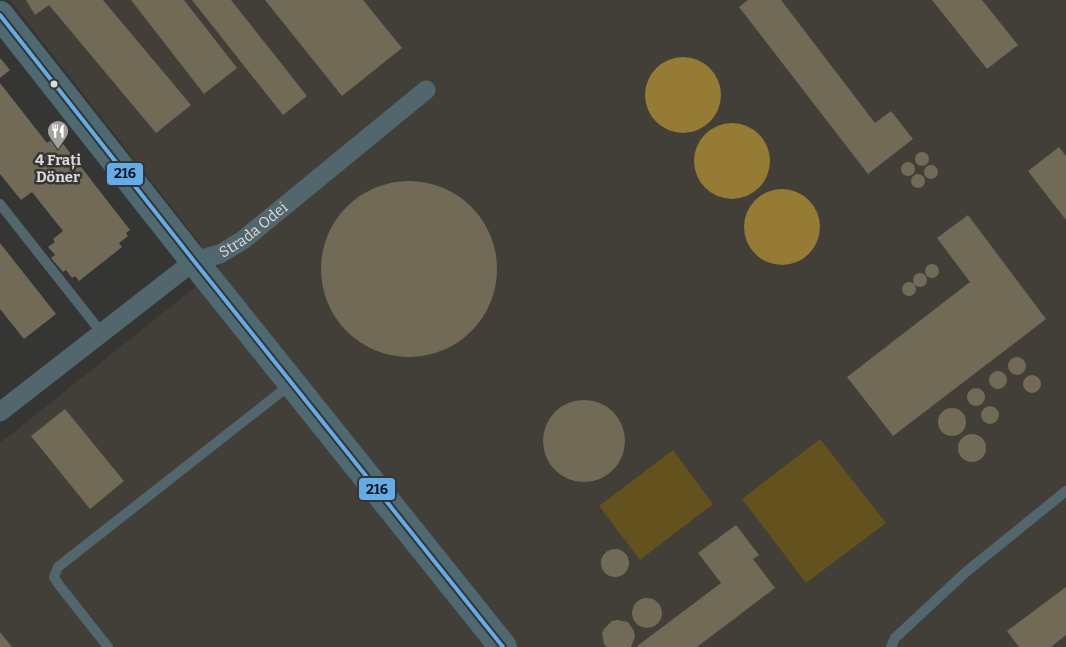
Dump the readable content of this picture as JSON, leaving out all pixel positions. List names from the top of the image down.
{
  "streets": {
    "street": ["Strada Odei"]
  },
  "places": {
    "restaurant": ["4 Frați Döner"]
  },
  "lines": ["transit line 216"]
}
